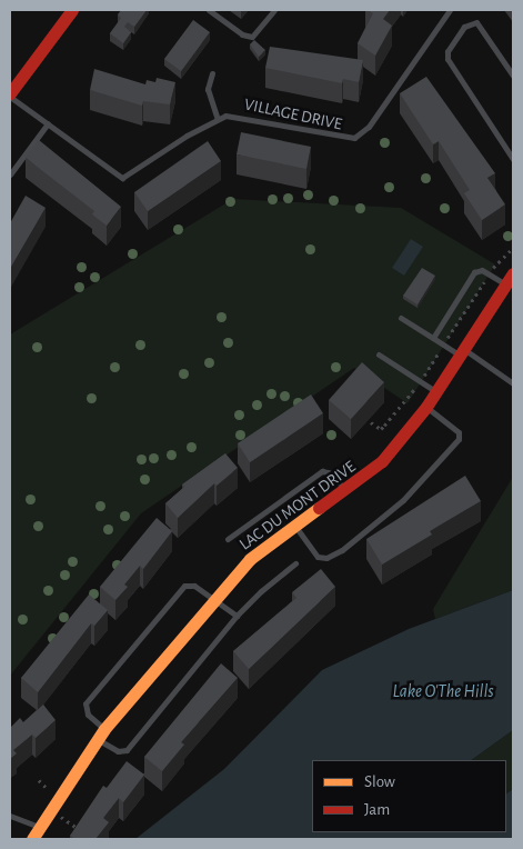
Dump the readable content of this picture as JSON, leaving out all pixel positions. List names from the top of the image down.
{
  "streets": {
    "street": ["LAC DU MONT DRIVE"],
    "lane": ["VILLAGE DRIVE"]
  },
  "water": ["Lake O'The Hills"],
  "legend": ["Slow", "Jam"]
}
